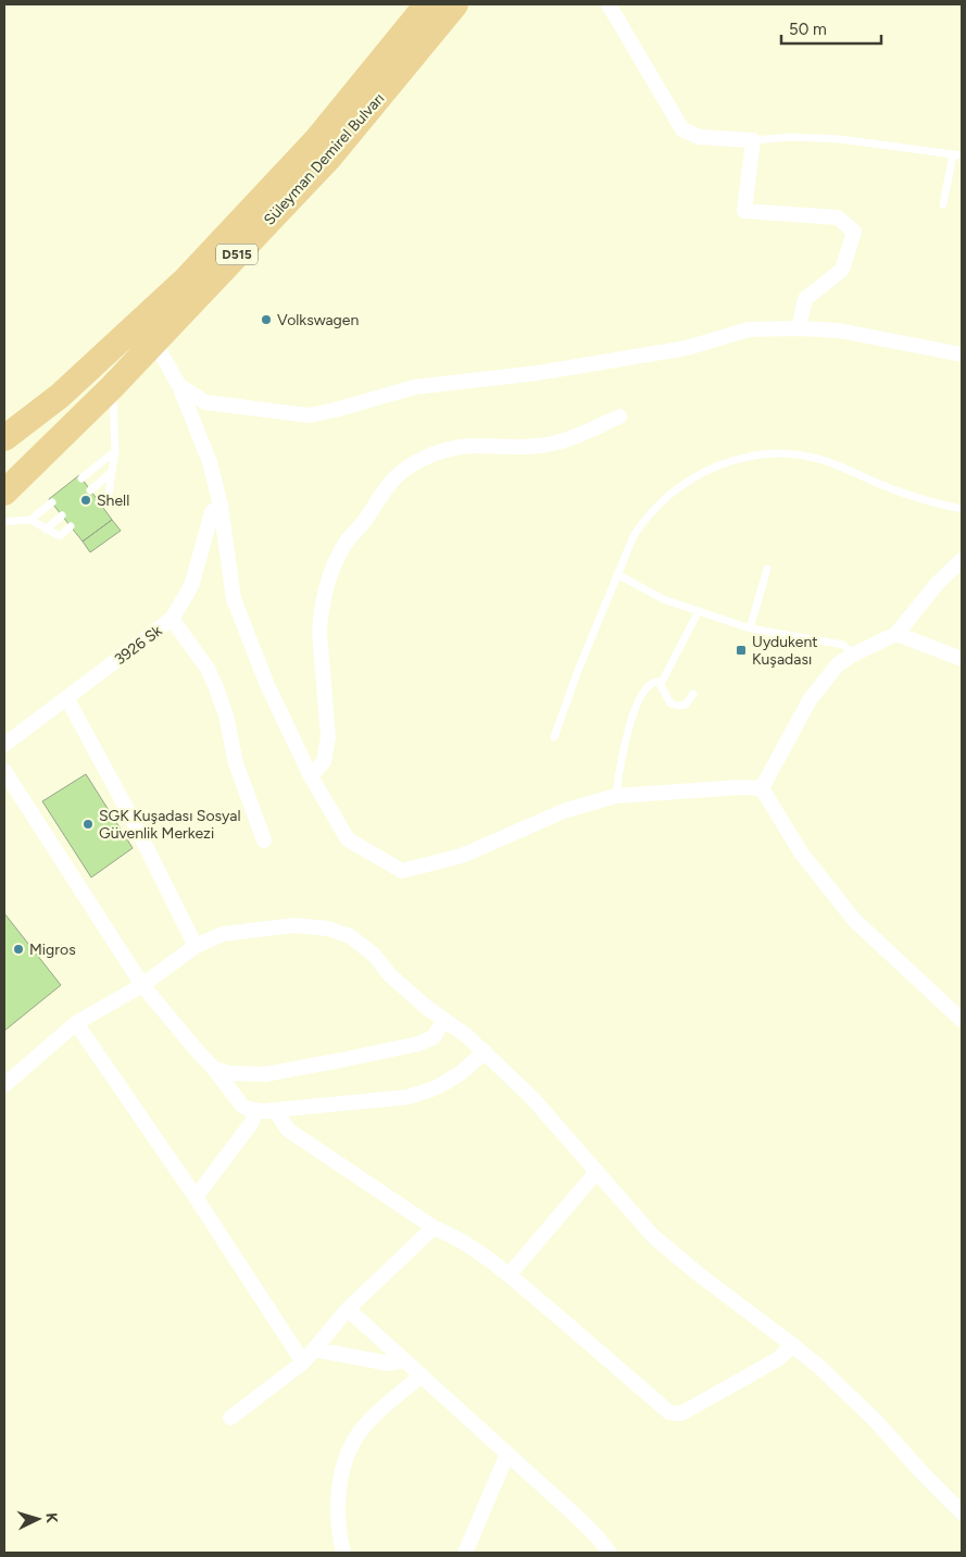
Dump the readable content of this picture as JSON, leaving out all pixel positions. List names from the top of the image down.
{
  "streets": {
    "highway": ["Süleyman Demirel Bulvarı", "D515"],
    "street": ["3926 Sk"]
  },
  "places": {
    "other": [
      "Volkswagen",
      "Shell",
      "SGK Kuşadası Sosyal Güvenlik Merkezi",
      "Migros"
    ],
    "transit": ["Uydukent Kuşadası"]
  },
  "scale_bar": "50 m",
  "north": "right"
}
